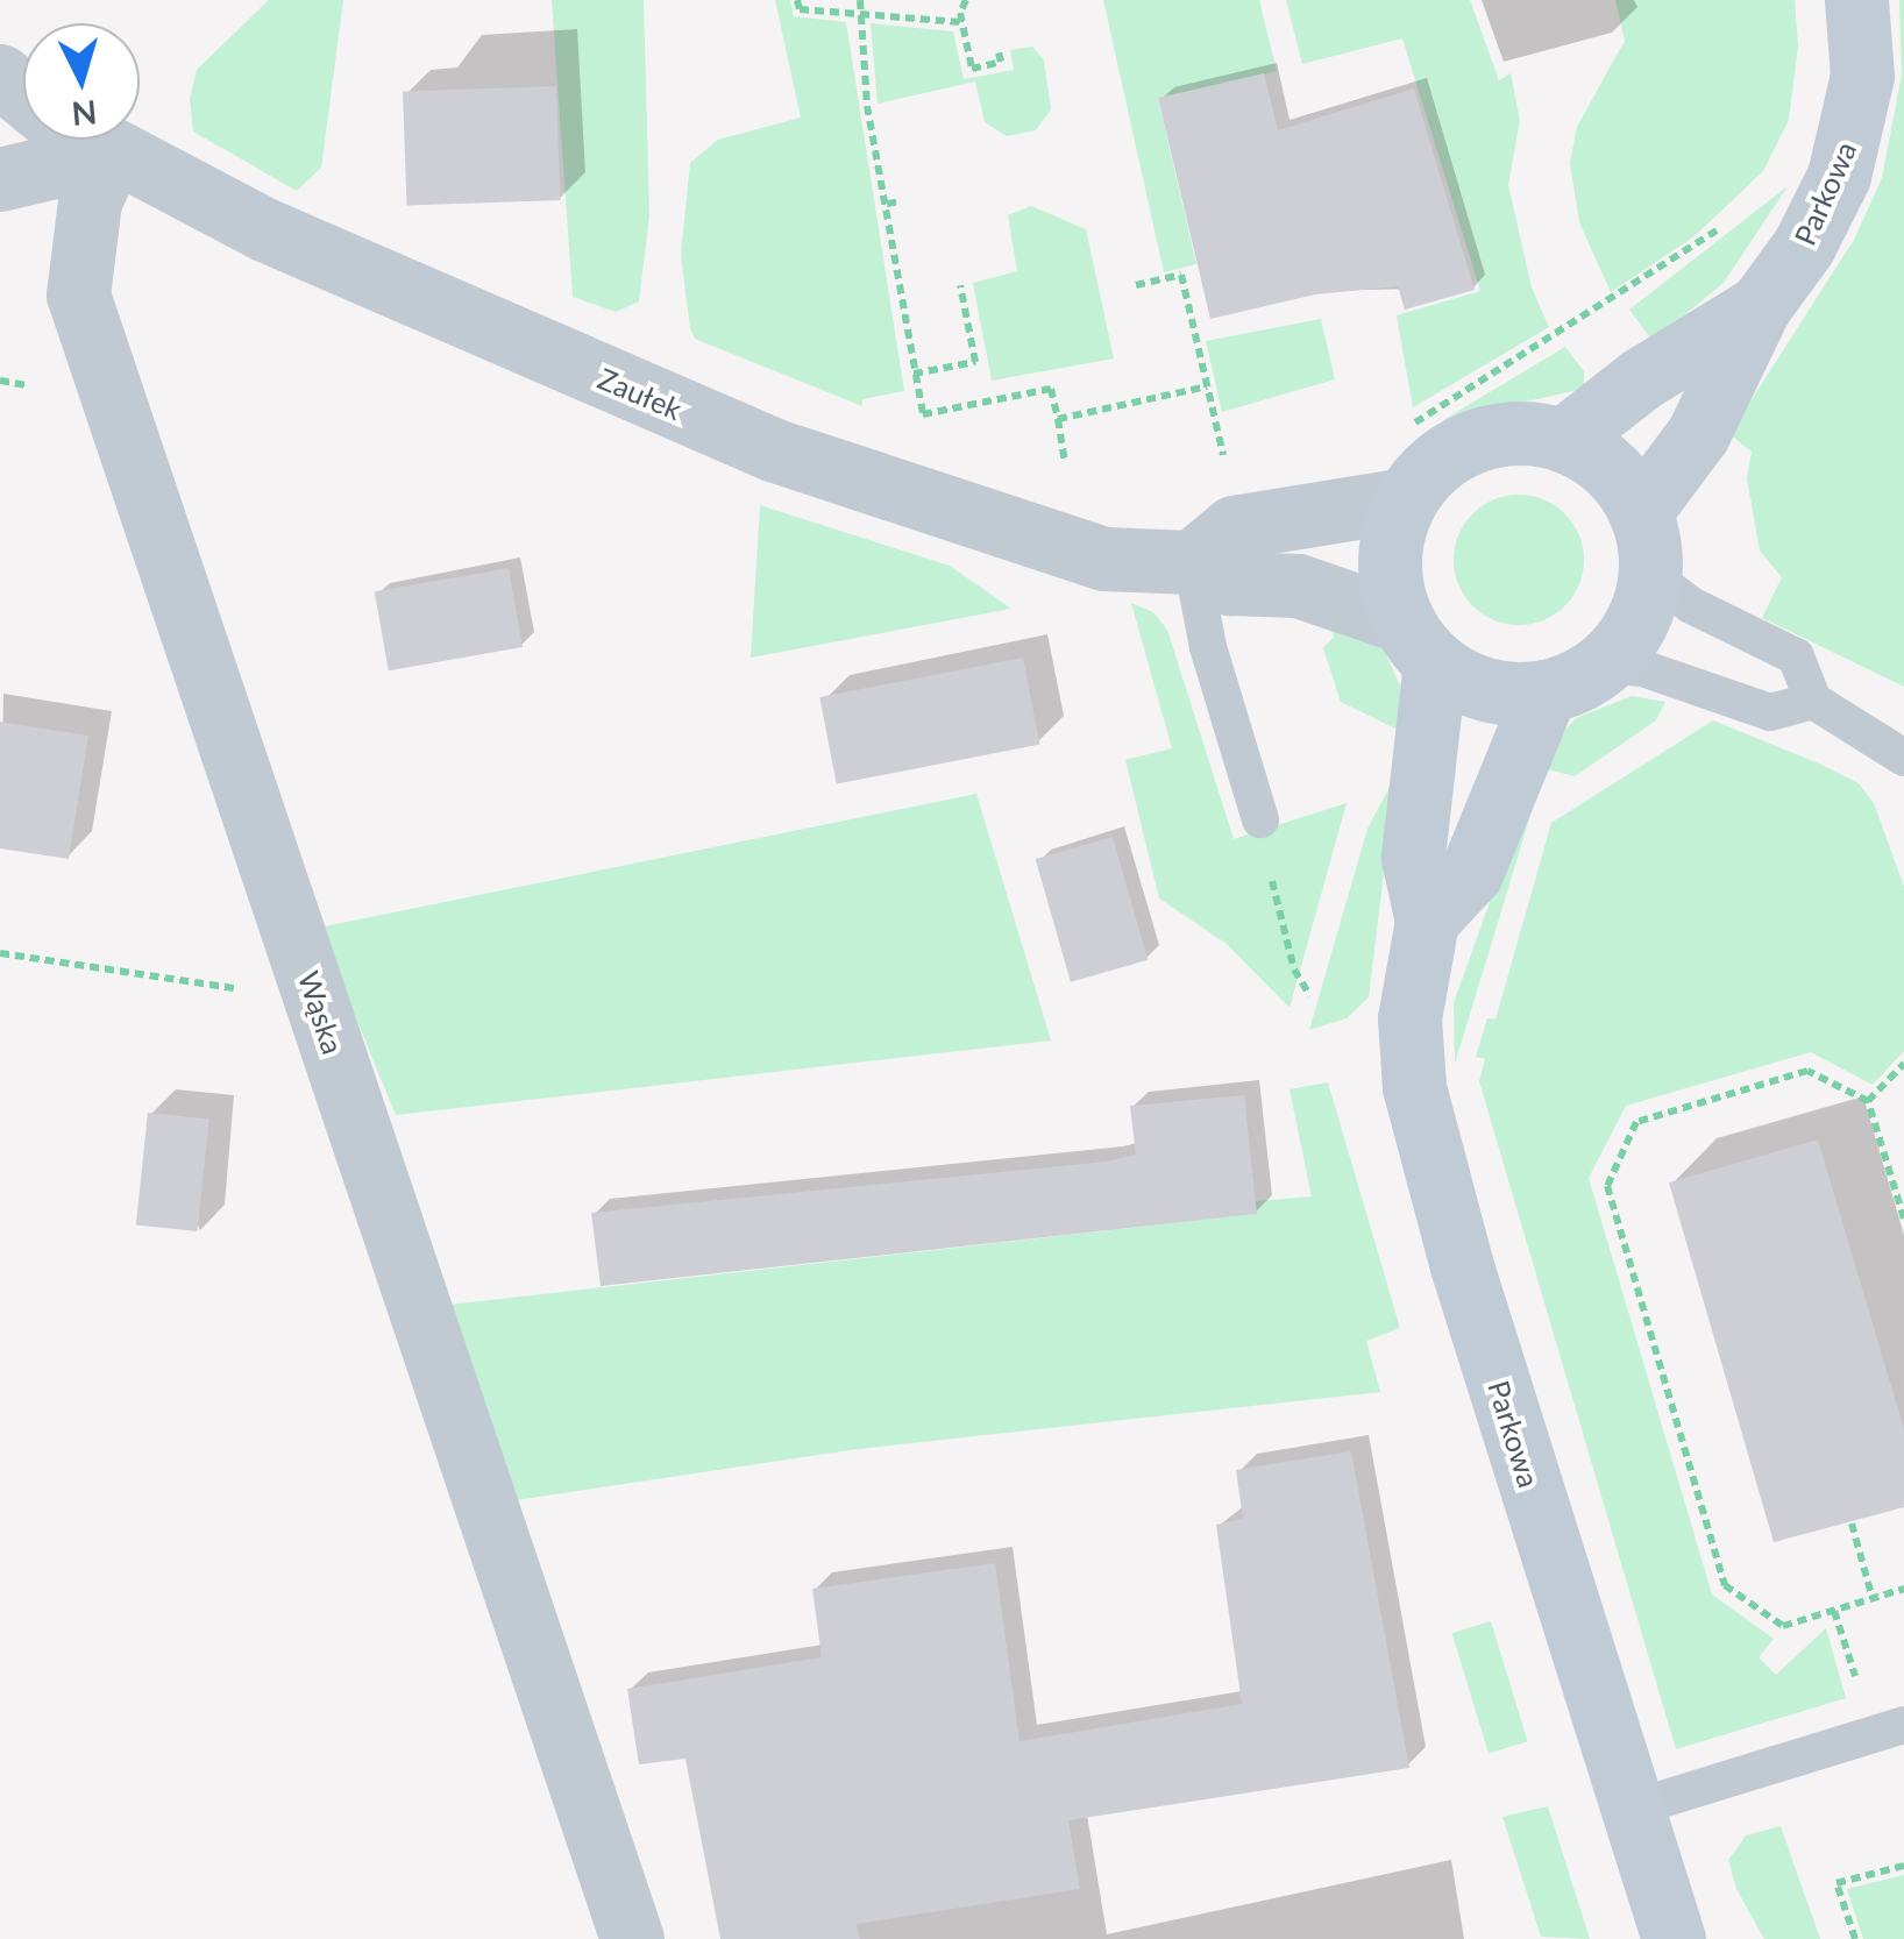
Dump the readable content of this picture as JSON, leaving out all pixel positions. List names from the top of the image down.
{
  "streets": {
    "street": ["Parkowa", "Zaułek", "Wąska"]
  },
  "crossings": [
    ["Parkowa", "Zaułek"],
    ["Zaułek", "Wąska"]
  ],
  "north": "bottom"
}
